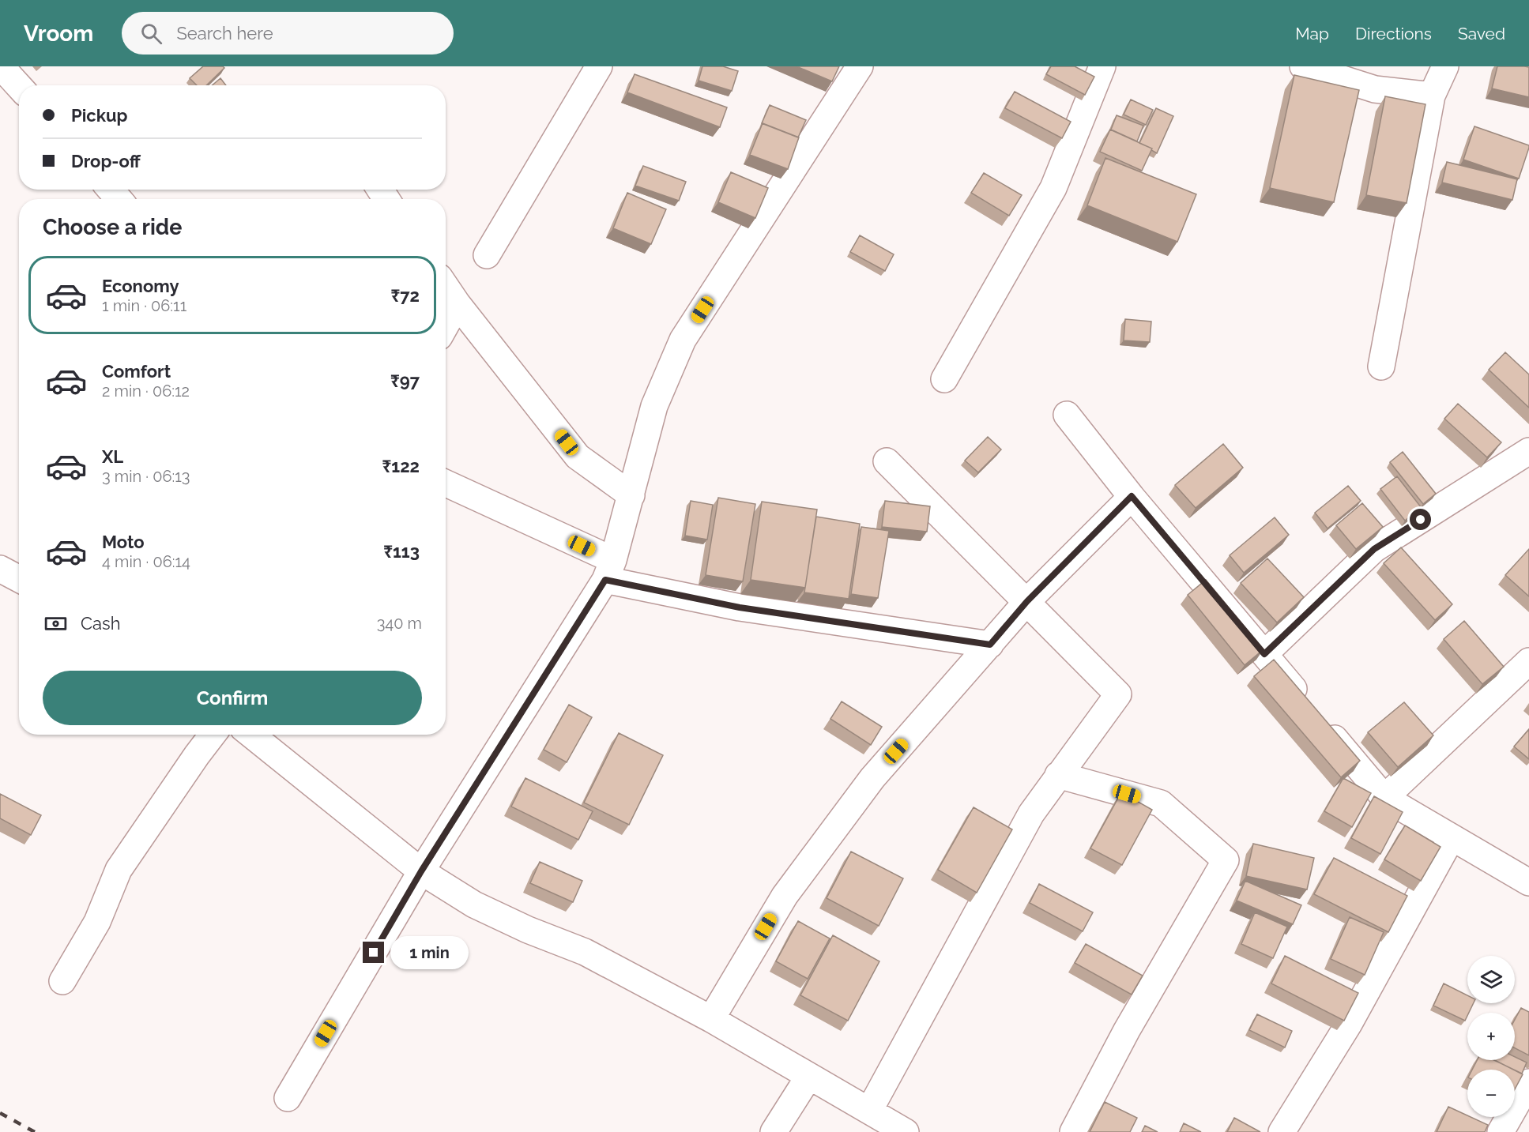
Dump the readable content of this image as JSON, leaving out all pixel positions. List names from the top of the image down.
{
  "page": {
    "header": "Vroom",
    "search": "Search here",
    "nav": ["Map", "Directions", "Saved"],
    "banner": ["Pickup", "Drop-off"],
    "heading": "Choose a ride",
    "list": [
      {
        "name": "Economy",
        "note": "1 min · 06:11",
        "value": "₹72"
      },
      {
        "name": "Comfort",
        "note": "2 min · 06:12",
        "value": "₹97"
      },
      {
        "name": "XL",
        "note": "3 min · 06:13",
        "value": "₹122"
      },
      {
        "name": "Moto",
        "note": "4 min · 06:14",
        "value": "₹113"
      }
    ],
    "pay": ["Cash", "340 m"],
    "buttons": "Confirm",
    "bubble": "1 min",
    "map_buttons": ["+", "−"]
  }
}
